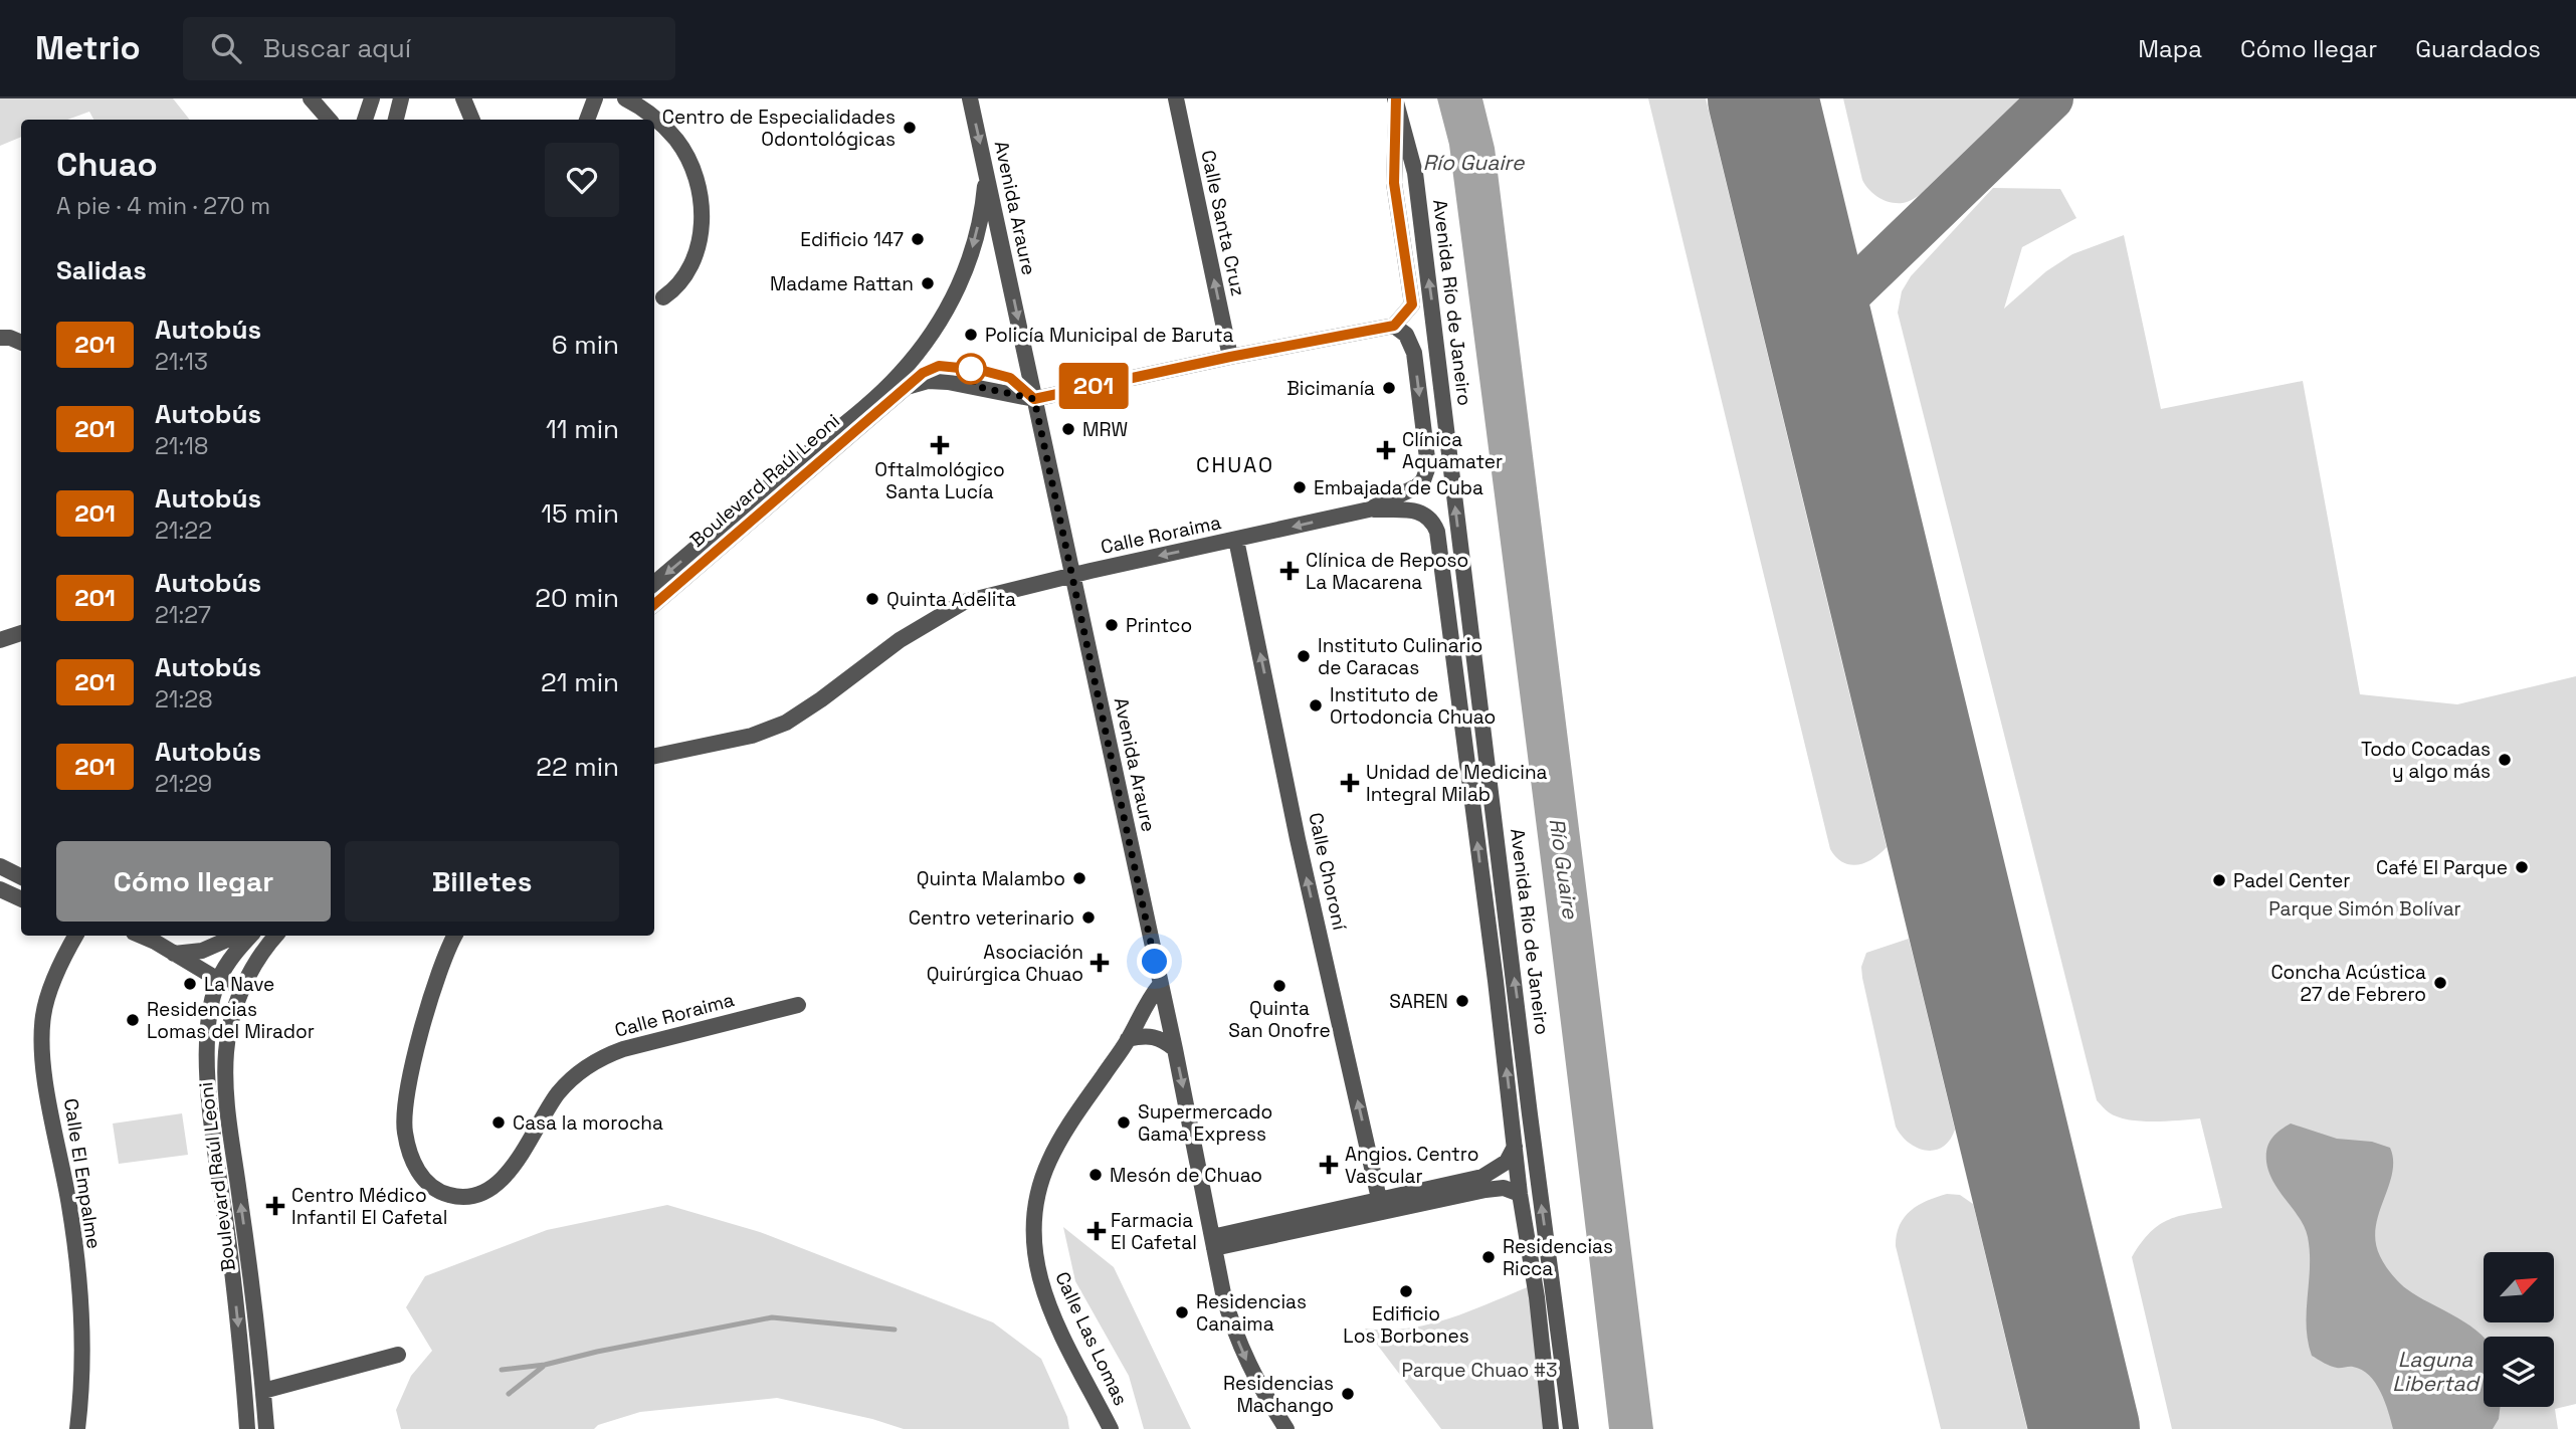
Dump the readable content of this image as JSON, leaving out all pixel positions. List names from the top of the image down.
{
  "streets": {
    "street": [
      "Avenida Araure",
      "Calle Santa Cruz",
      "Avenida Río de Janeiro",
      "Boulevard Raúl Leoni",
      "Calle Roraima",
      "Calle Choroní",
      "Calle El Empalme",
      "Calle Las Lomas"
    ]
  },
  "crossings": [
    ["Avenida Araure", "Boulevard Raúl Leoni"],
    ["Avenida Araure", "Calle Roraima"],
    ["Avenida Araure", "Calle Las Lomas"],
    ["Avenida Río de Janeiro", "Calle Roraima"],
    ["Calle Roraima", "Calle Choroní"]
  ],
  "one_way": ["Avenida Araure", "Calle Santa Cruz", "Calle Choroní"],
  "districts": ["CHUAO"],
  "water": ["Río Guaire", "Laguna Libertad"],
  "parks": ["Parque Simón Bolívar", "Parque Chuao #3"],
  "places": {
    "other": [
      "Centro de Especialidades Odontológicas",
      "Edificio 147",
      "Madame Rattan",
      "Policía Municipal de Baruta",
      "Bicimanía",
      "MRW",
      "Embajada de Cuba",
      "Quinta Adelita",
      "Printco",
      "Instituto Culinario de Caracas",
      "Instituto de Ortodoncia Chuao",
      "Todo Cocadas y algo más",
      "Café El Parque",
      "Quinta Malambo",
      "Padel Center",
      "Centro veterinario",
      "Concha Acústica 27 de Febrero",
      "La Nave",
      "Quinta San Onofre",
      "SAREN",
      "Residencias Lomas del Mirador",
      "Casa la morocha",
      "Supermercado Gama Express",
      "Mesón de Chuao",
      "Residencias Ricca",
      "Edificio Los Borbones",
      "Residencias Canaima",
      "Residencias Machango"
    ],
    "health": [
      "Oftalmológico Santa Lucía",
      "Clínica Aquamater",
      "Clínica de Reposo La Macarena",
      "Unidad de Medicina Integral Milab",
      "Asociación Quirúrgica Chuao",
      "Angios. Centro Vascular",
      "Centro Médico Infantil El Cafetal",
      "Farmacia El Cafetal"
    ]
  },
  "lines": ["bus line 201"],
  "north": "top right",
  "page": {
    "header": "Metrio",
    "search": "Buscar aquí",
    "nav": ["Mapa", "Cómo llegar", "Guardados"],
    "on_map": "201",
    "heading": [
      ["Chuao", "A pie · 4 min · 270 m"],
      "Salidas"
    ],
    "list": [
      {
        "mark": "201",
        "name": "Autobús",
        "note": "21:13",
        "value": "6 min"
      },
      {
        "mark": "201",
        "name": "Autobús",
        "note": "21:18",
        "value": "11 min"
      },
      {
        "mark": "201",
        "name": "Autobús",
        "note": "21:22",
        "value": "15 min"
      },
      {
        "mark": "201",
        "name": "Autobús",
        "note": "21:27",
        "value": "20 min"
      },
      {
        "mark": "201",
        "name": "Autobús",
        "note": "21:28",
        "value": "21 min"
      },
      {
        "mark": "201",
        "name": "Autobús",
        "note": "21:29",
        "value": "22 min"
      }
    ],
    "buttons": ["Cómo llegar", "Billetes"]
  }
}
